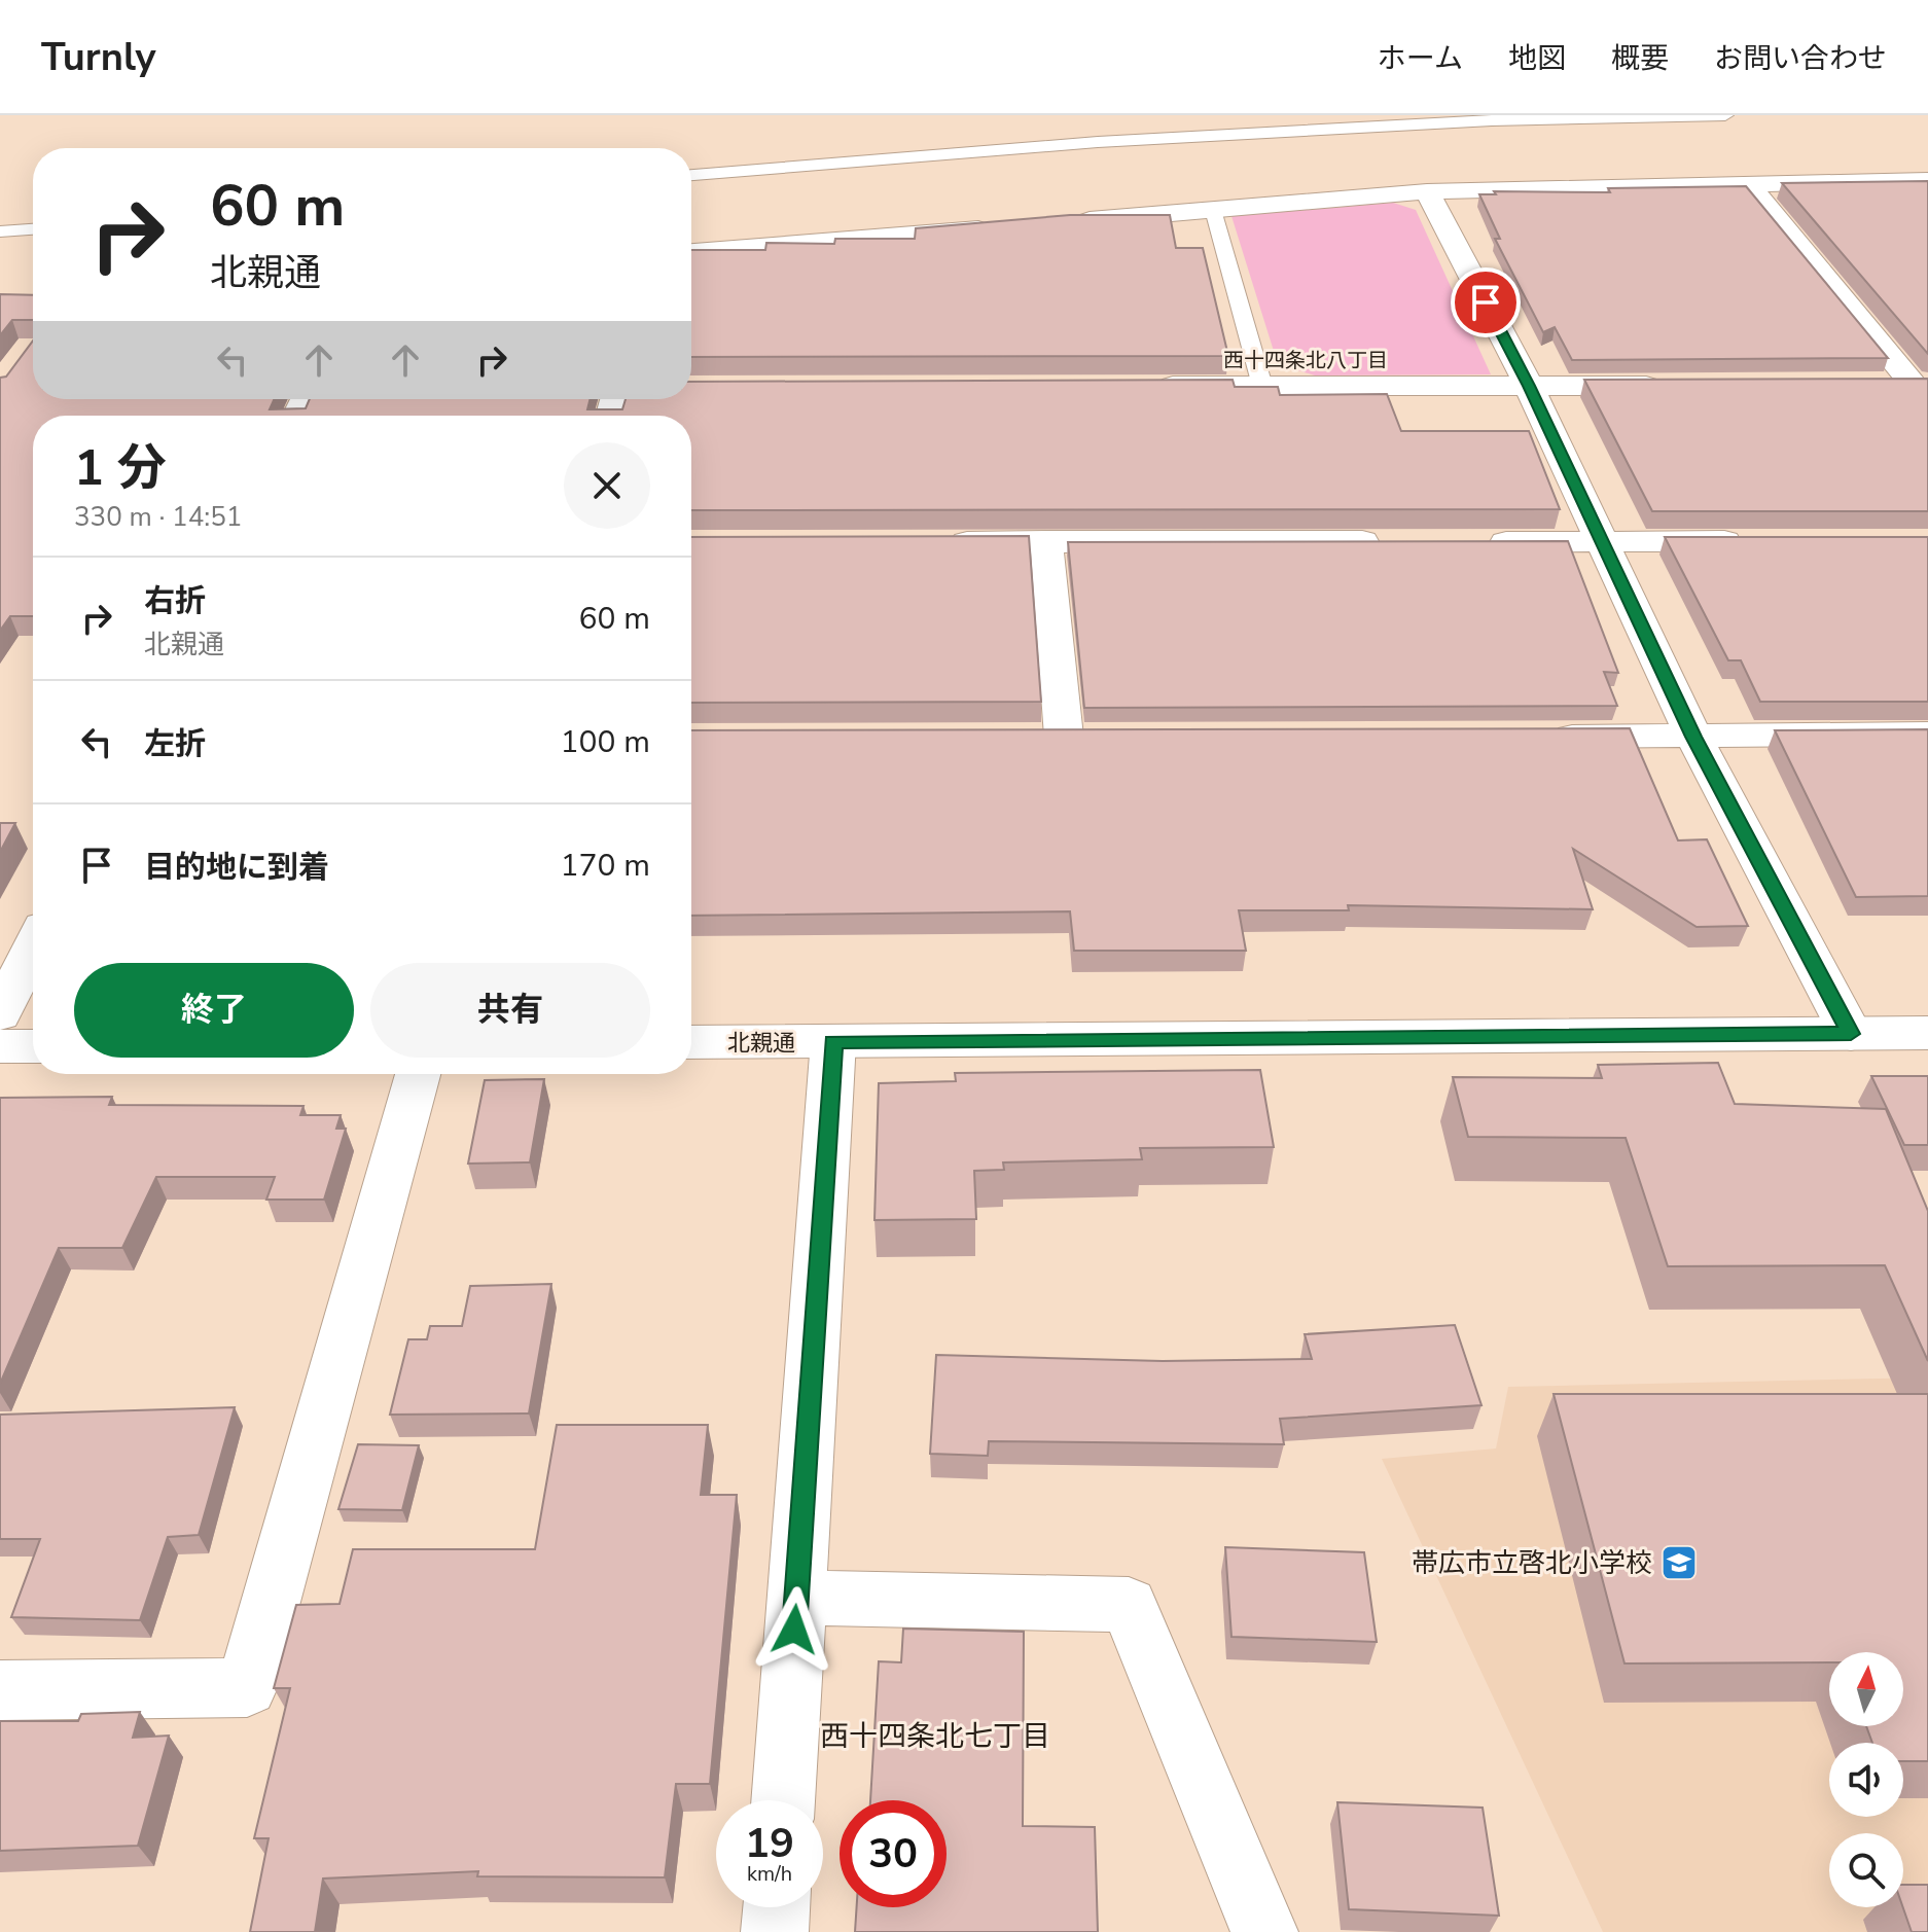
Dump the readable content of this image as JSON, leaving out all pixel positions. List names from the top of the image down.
{
  "streets": {
    "street": ["北親通"]
  },
  "districts": ["西十四条北八丁目", "西十四条北七丁目"],
  "places": {
    "school or university": ["帯広市立啓北小学校"]
  },
  "north": "top",
  "page": {
    "header": "Turnly",
    "nav": [
      "ホーム",
      "地図",
      "概要",
      "お問い合わせ"
    ],
    "turn": ["60 m", "北親通"],
    "heading": ["1 分", "330 m · 14:51"],
    "list": [
      {
        "name": "右折",
        "note": "北親通",
        "value": "60 m"
      },
      {
        "name": "左折",
        "value": "100 m"
      },
      {
        "name": "目的地に到着",
        "value": "170 m"
      }
    ],
    "buttons": ["終了", "共有"],
    "speed": "19 km/h",
    "limit": "30"
  }
}
